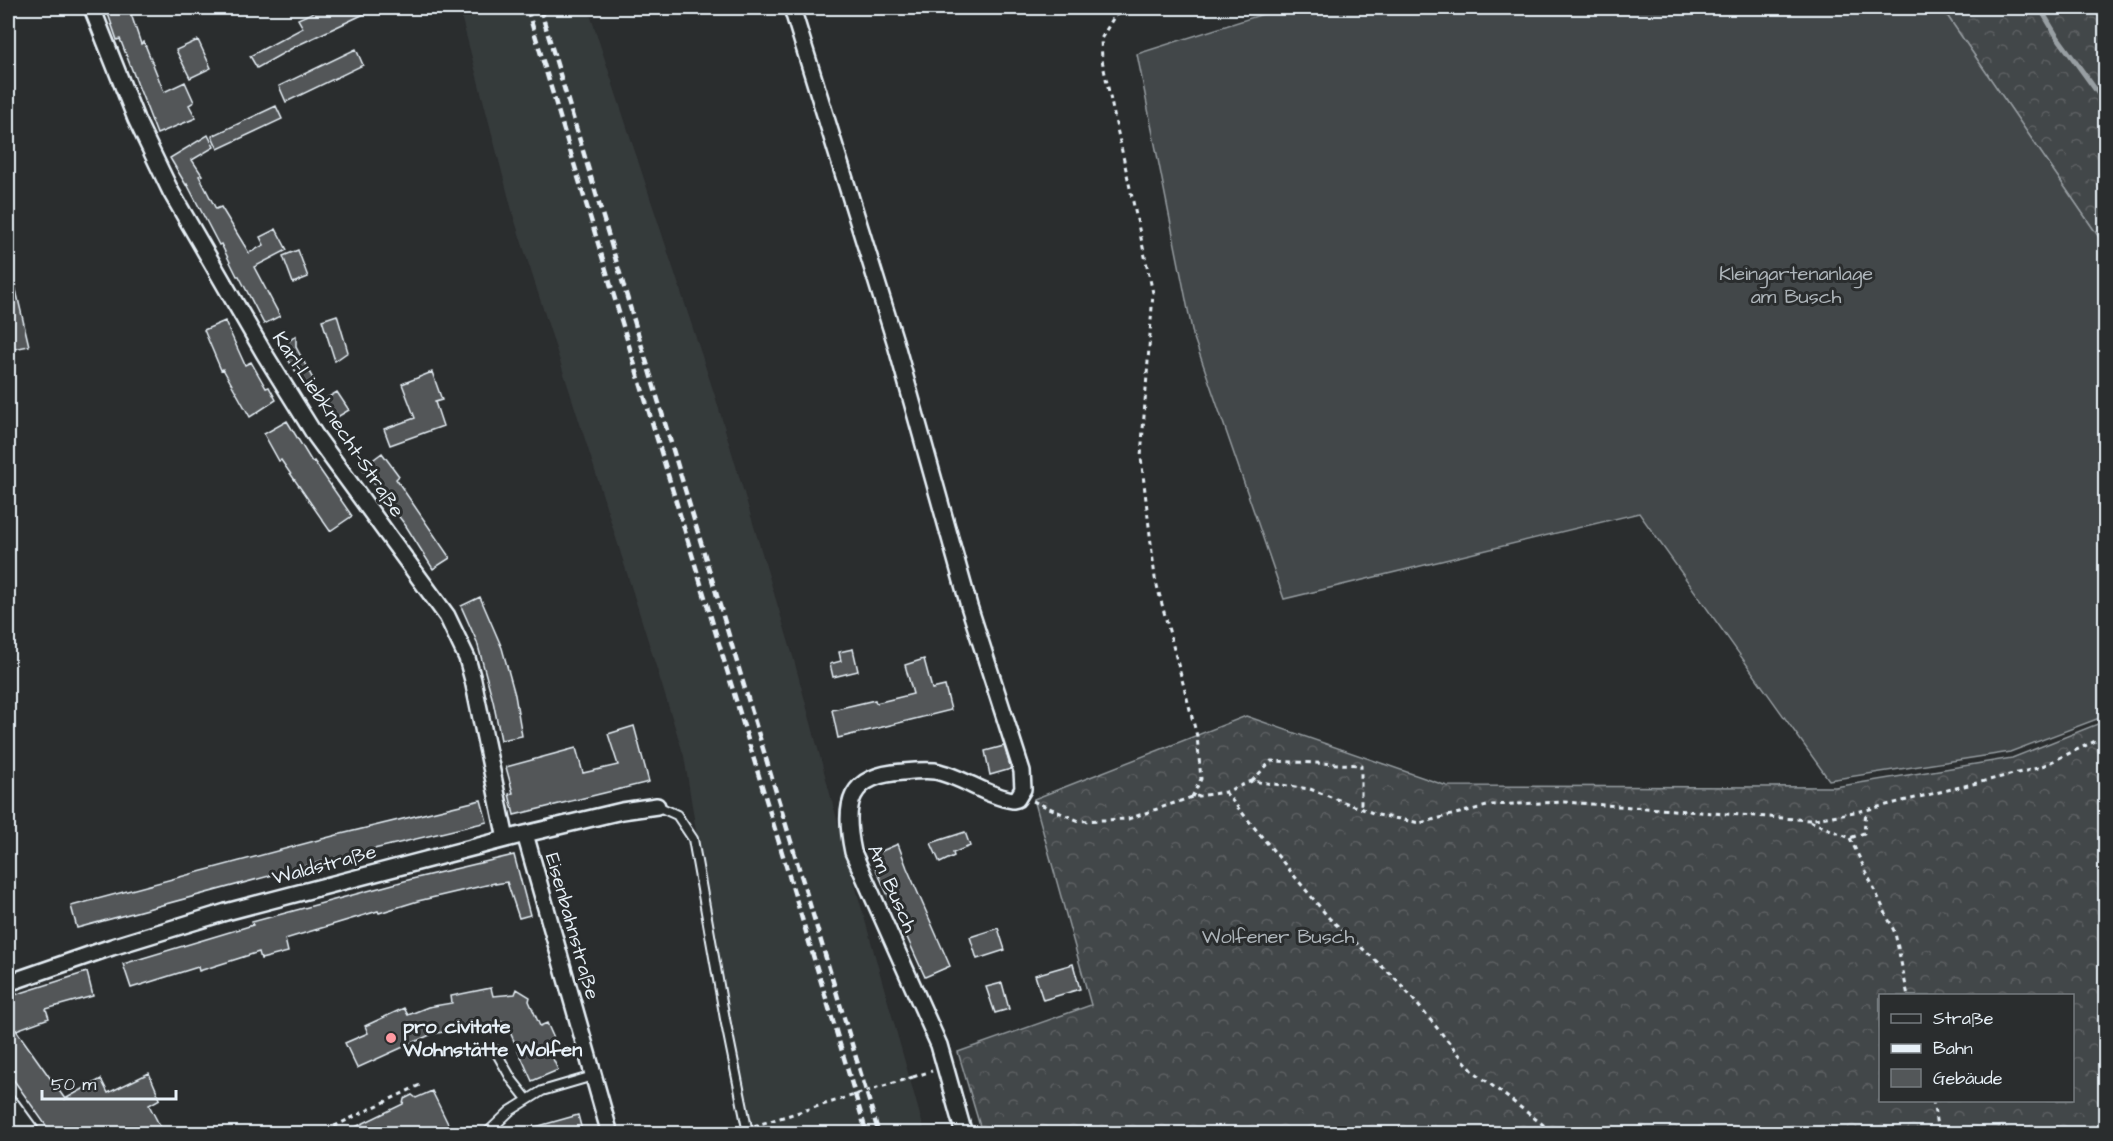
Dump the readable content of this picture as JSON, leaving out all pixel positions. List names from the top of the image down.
{
  "streets": {
    "street": [
      "Karl-Liebknecht-Straße",
      "Waldstraße",
      "Am Busch",
      "Eisenbahnstraße"
    ]
  },
  "crossings": [
    ["Karl-Liebknecht-Straße", "Waldstraße"],
    ["Waldstraße", "Eisenbahnstraße"]
  ],
  "parks": ["Kleingartenanlage am Busch", "Wolfener Busch"],
  "places": ["pro civitate Wohnstätte Wolfen"],
  "legend": ["Straße", "Bahn", "Gebäude"],
  "scale_bar": "50 m"
}
